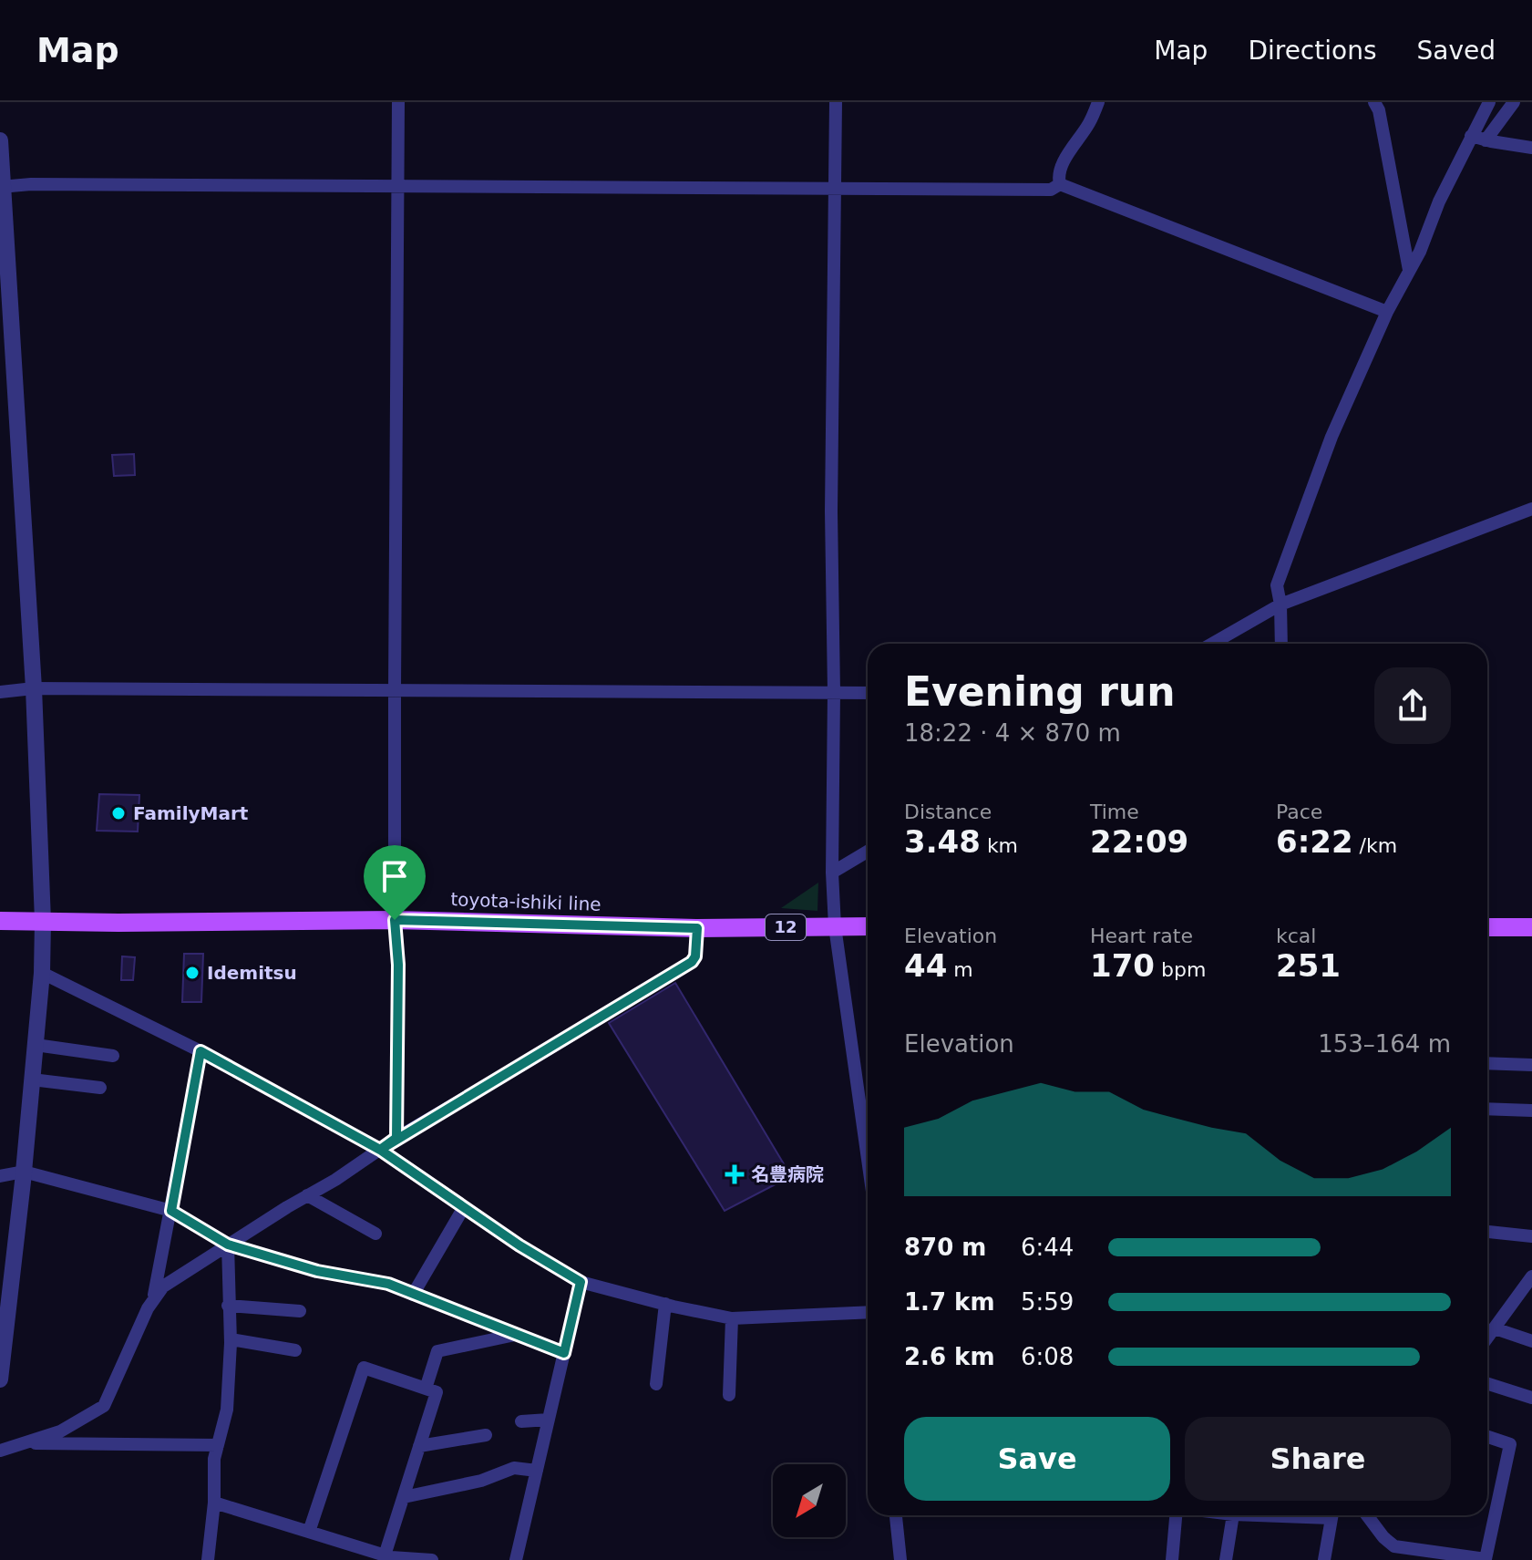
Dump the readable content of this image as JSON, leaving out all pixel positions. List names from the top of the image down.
{
  "streets": {
    "main road": ["toyota-ishiki line", "12"]
  },
  "places": {
    "other": ["FamilyMart", "Idemitsu"],
    "health": ["名豊病院"]
  },
  "north": "bottom left",
  "page": {
    "header": "Map",
    "nav": ["Map", "Directions", "Saved"],
    "heading": ["Evening run", "18:22 · 4 × 870 m"],
    "stats": [
      ["Distance", "3.48 km"],
      ["Time", "22:09"],
      ["Pace", "6:22 /km"],
      ["Elevation", "44 m"],
      ["Heart rate", "170 bpm"],
      ["kcal", "251"]
    ],
    "chart": ["Elevation", "153–164 m"],
    "list": [
      {
        "name": "870 m",
        "note": "6:44"
      },
      {
        "name": "1.7 km",
        "note": "5:59"
      },
      {
        "name": "2.6 km",
        "note": "6:08"
      }
    ],
    "buttons": ["Save", "Share"]
  }
}
